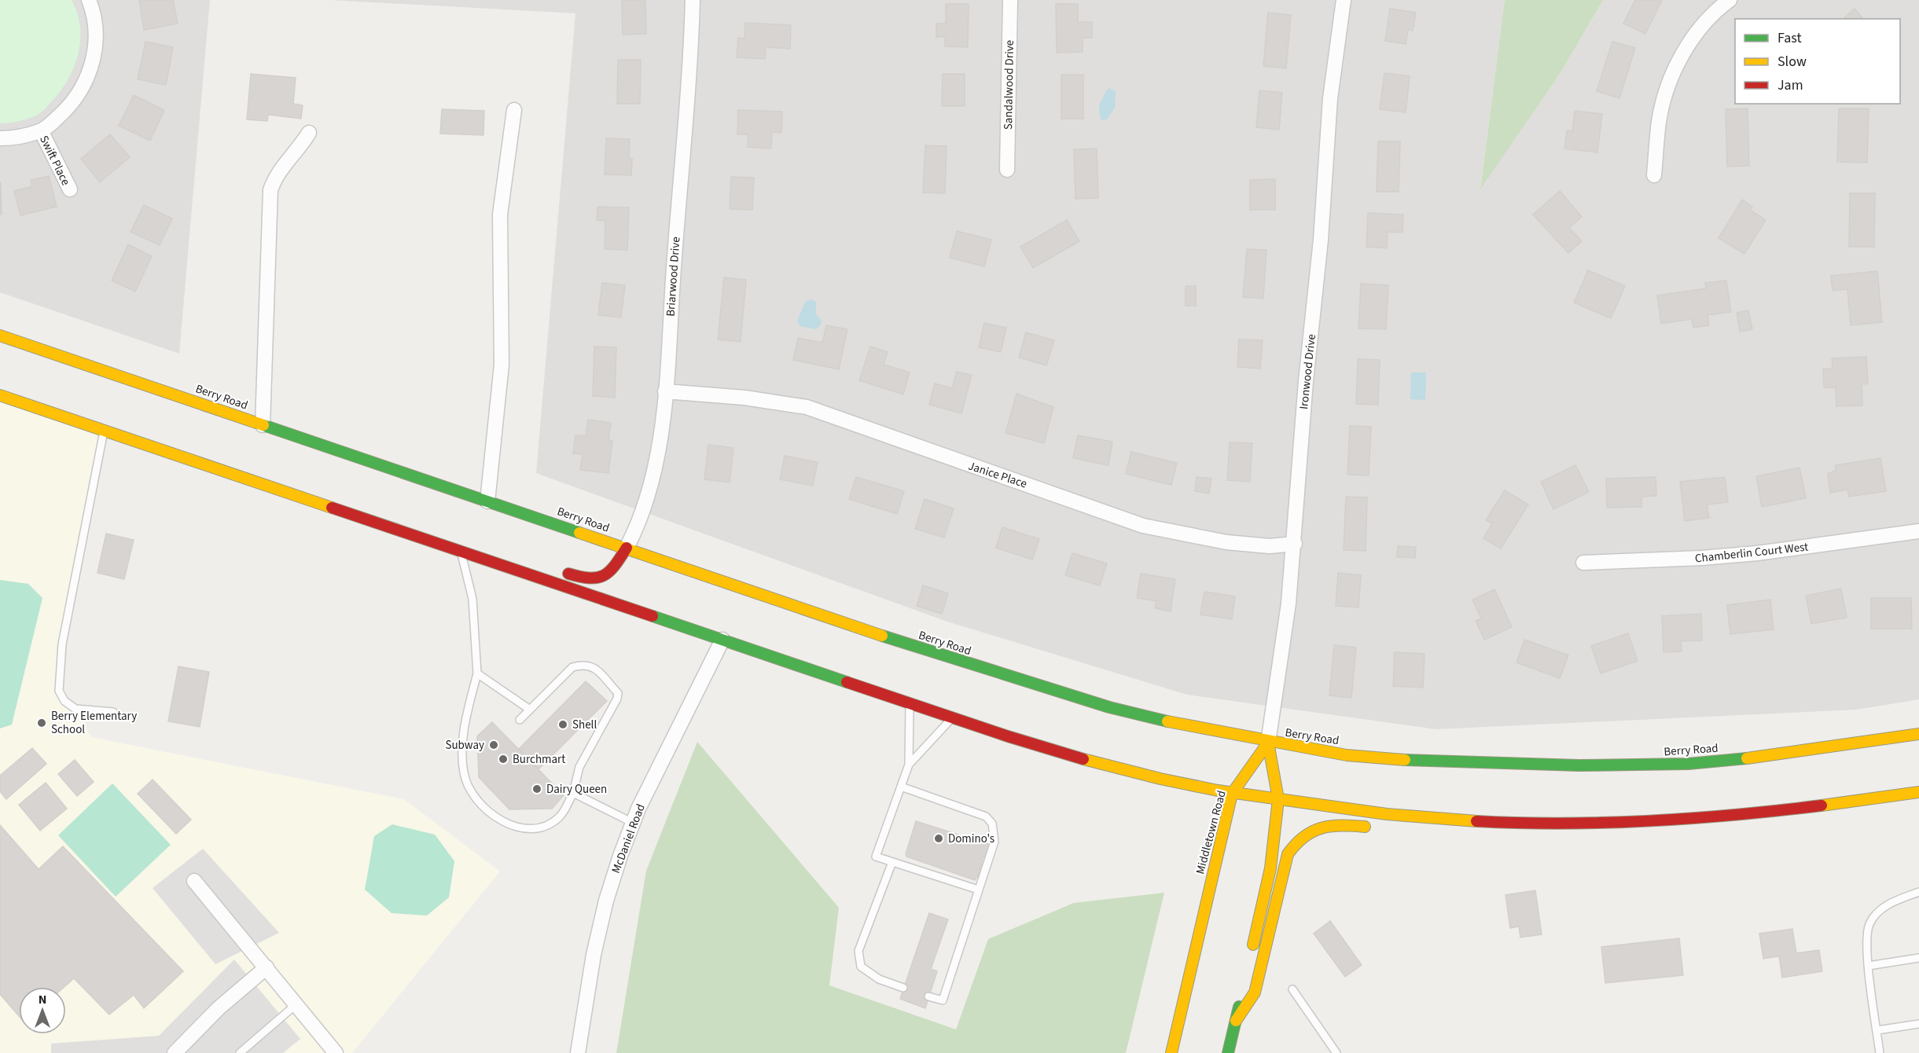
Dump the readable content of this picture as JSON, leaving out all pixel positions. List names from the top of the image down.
{
  "streets": {
    "main road": ["Berry Road", "Middletown Road"],
    "street": [
      "Sandalwood Drive",
      "Swift Place",
      "Briarwood Drive",
      "Ironwood Drive",
      "Janice Place",
      "Chamberlin Court West",
      "McDaniel Road"
    ]
  },
  "crossings": [
    ["Briarwood Drive", "Berry Road"],
    ["Briarwood Drive", "Janice Place"],
    ["Ironwood Drive", "Berry Road"],
    ["Ironwood Drive", "Janice Place"],
    ["Ironwood Drive", "Middletown Road"],
    ["Berry Road", "Middletown Road"]
  ],
  "places": [
    "Berry Elementary School",
    "Shell",
    "Subway",
    "Burchmart",
    "Dairy Queen",
    "Domino's"
  ],
  "legend": ["Fast", "Slow", "Jam"],
  "north": "top"
}
